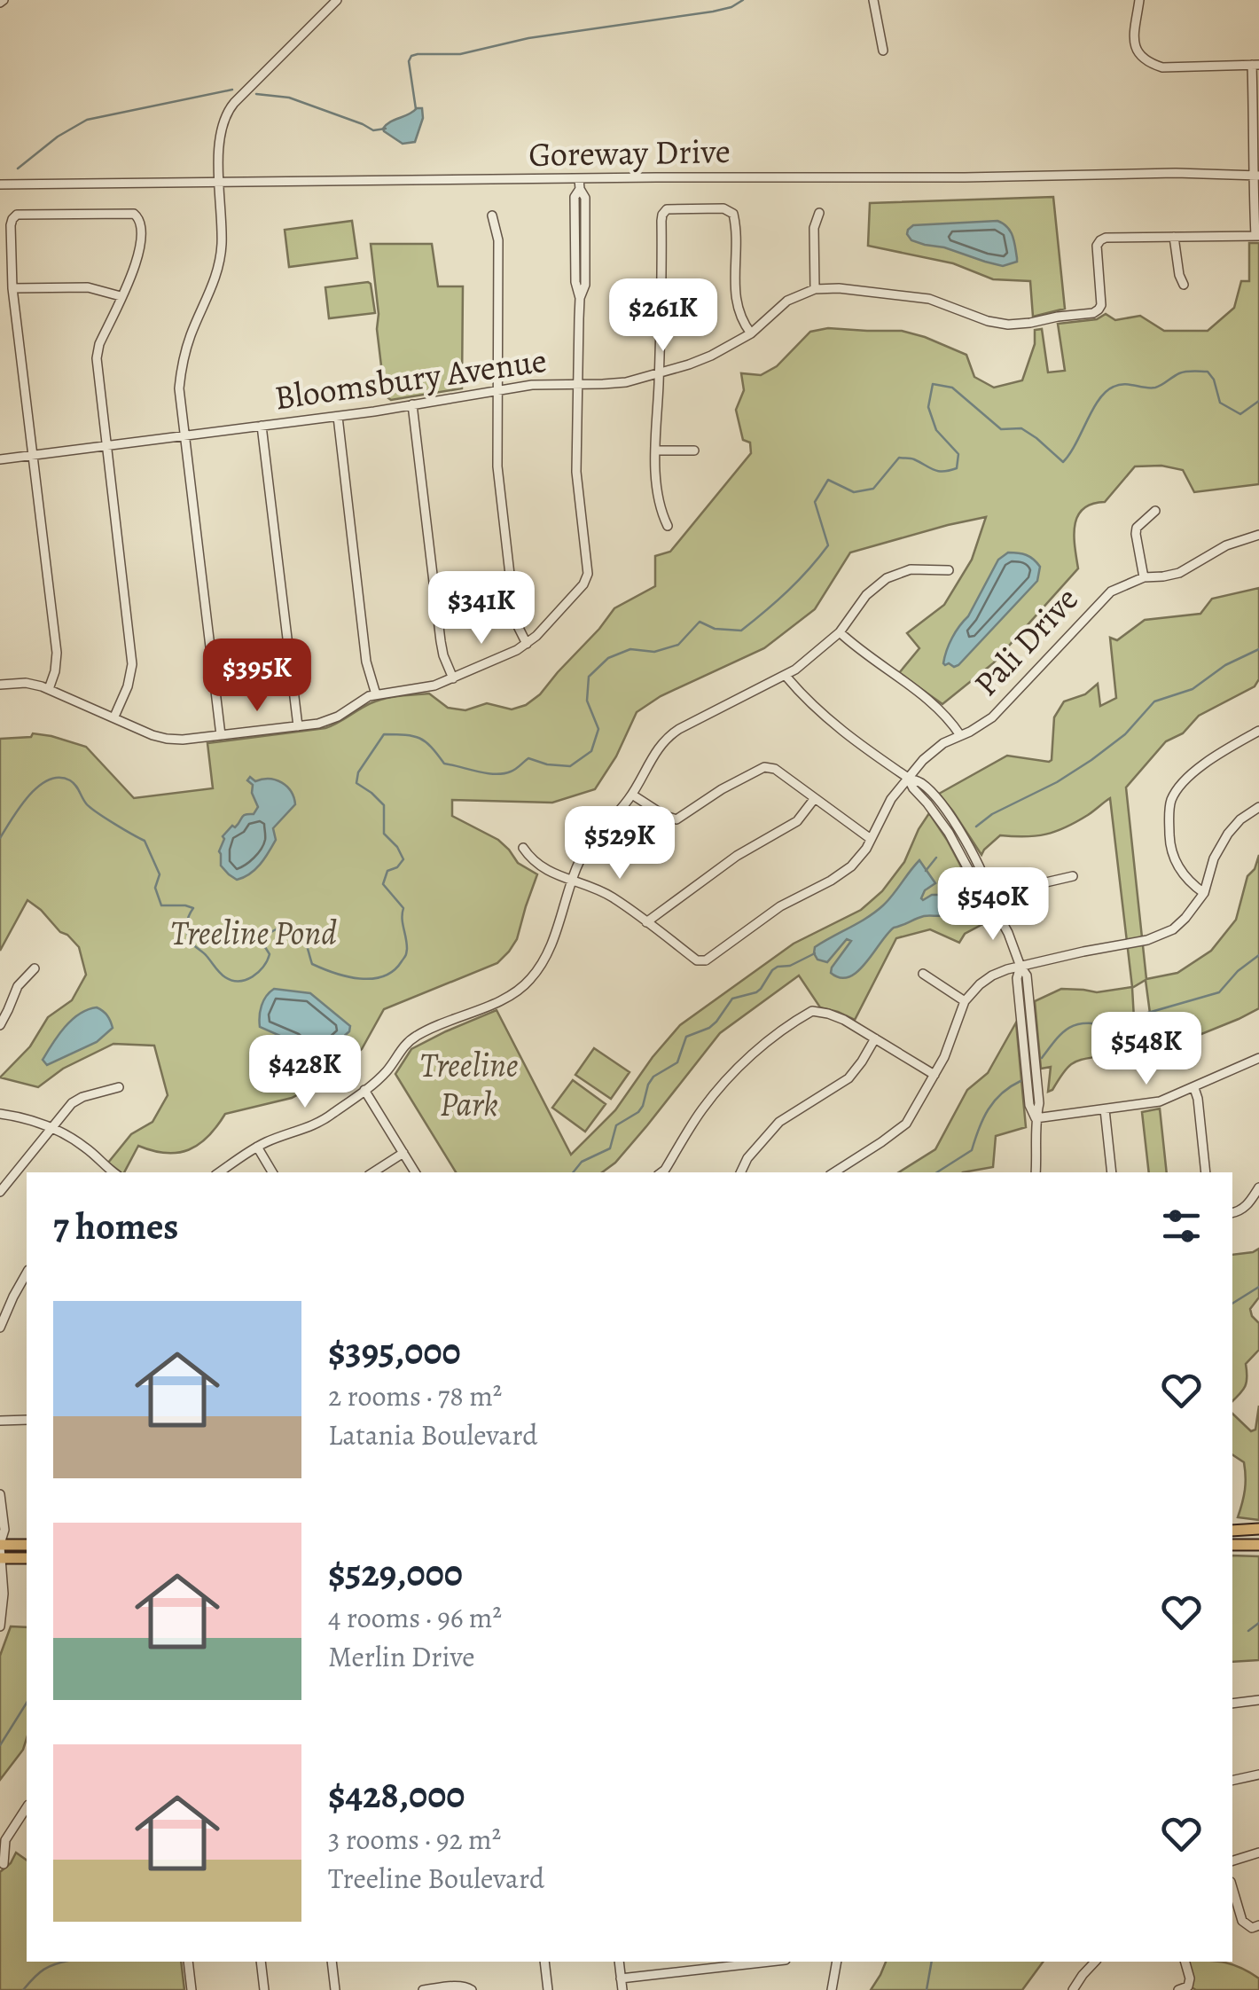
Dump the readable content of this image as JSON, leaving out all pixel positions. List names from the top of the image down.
{
  "streets": {
    "street": ["Goreway Drive", "Bloomsbury Avenue", "Pali Drive"]
  },
  "parks": ["Treeline Pond", "Treeline Park"],
  "page": {
    "price": [
      "$261K",
      "$341K",
      "$395K",
      "$529K",
      "$540K",
      "$548K",
      "$428K"
    ],
    "heading": "7 homes",
    "list": [
      {
        "name": "$395,000",
        "note": "2 rooms · 78 m² · Latania Boulevard"
      },
      {
        "name": "$529,000",
        "note": "4 rooms · 96 m² · Merlin Drive"
      },
      {
        "name": "$428,000",
        "note": "3 rooms · 92 m² · Treeline Boulevard"
      }
    ]
  }
}
